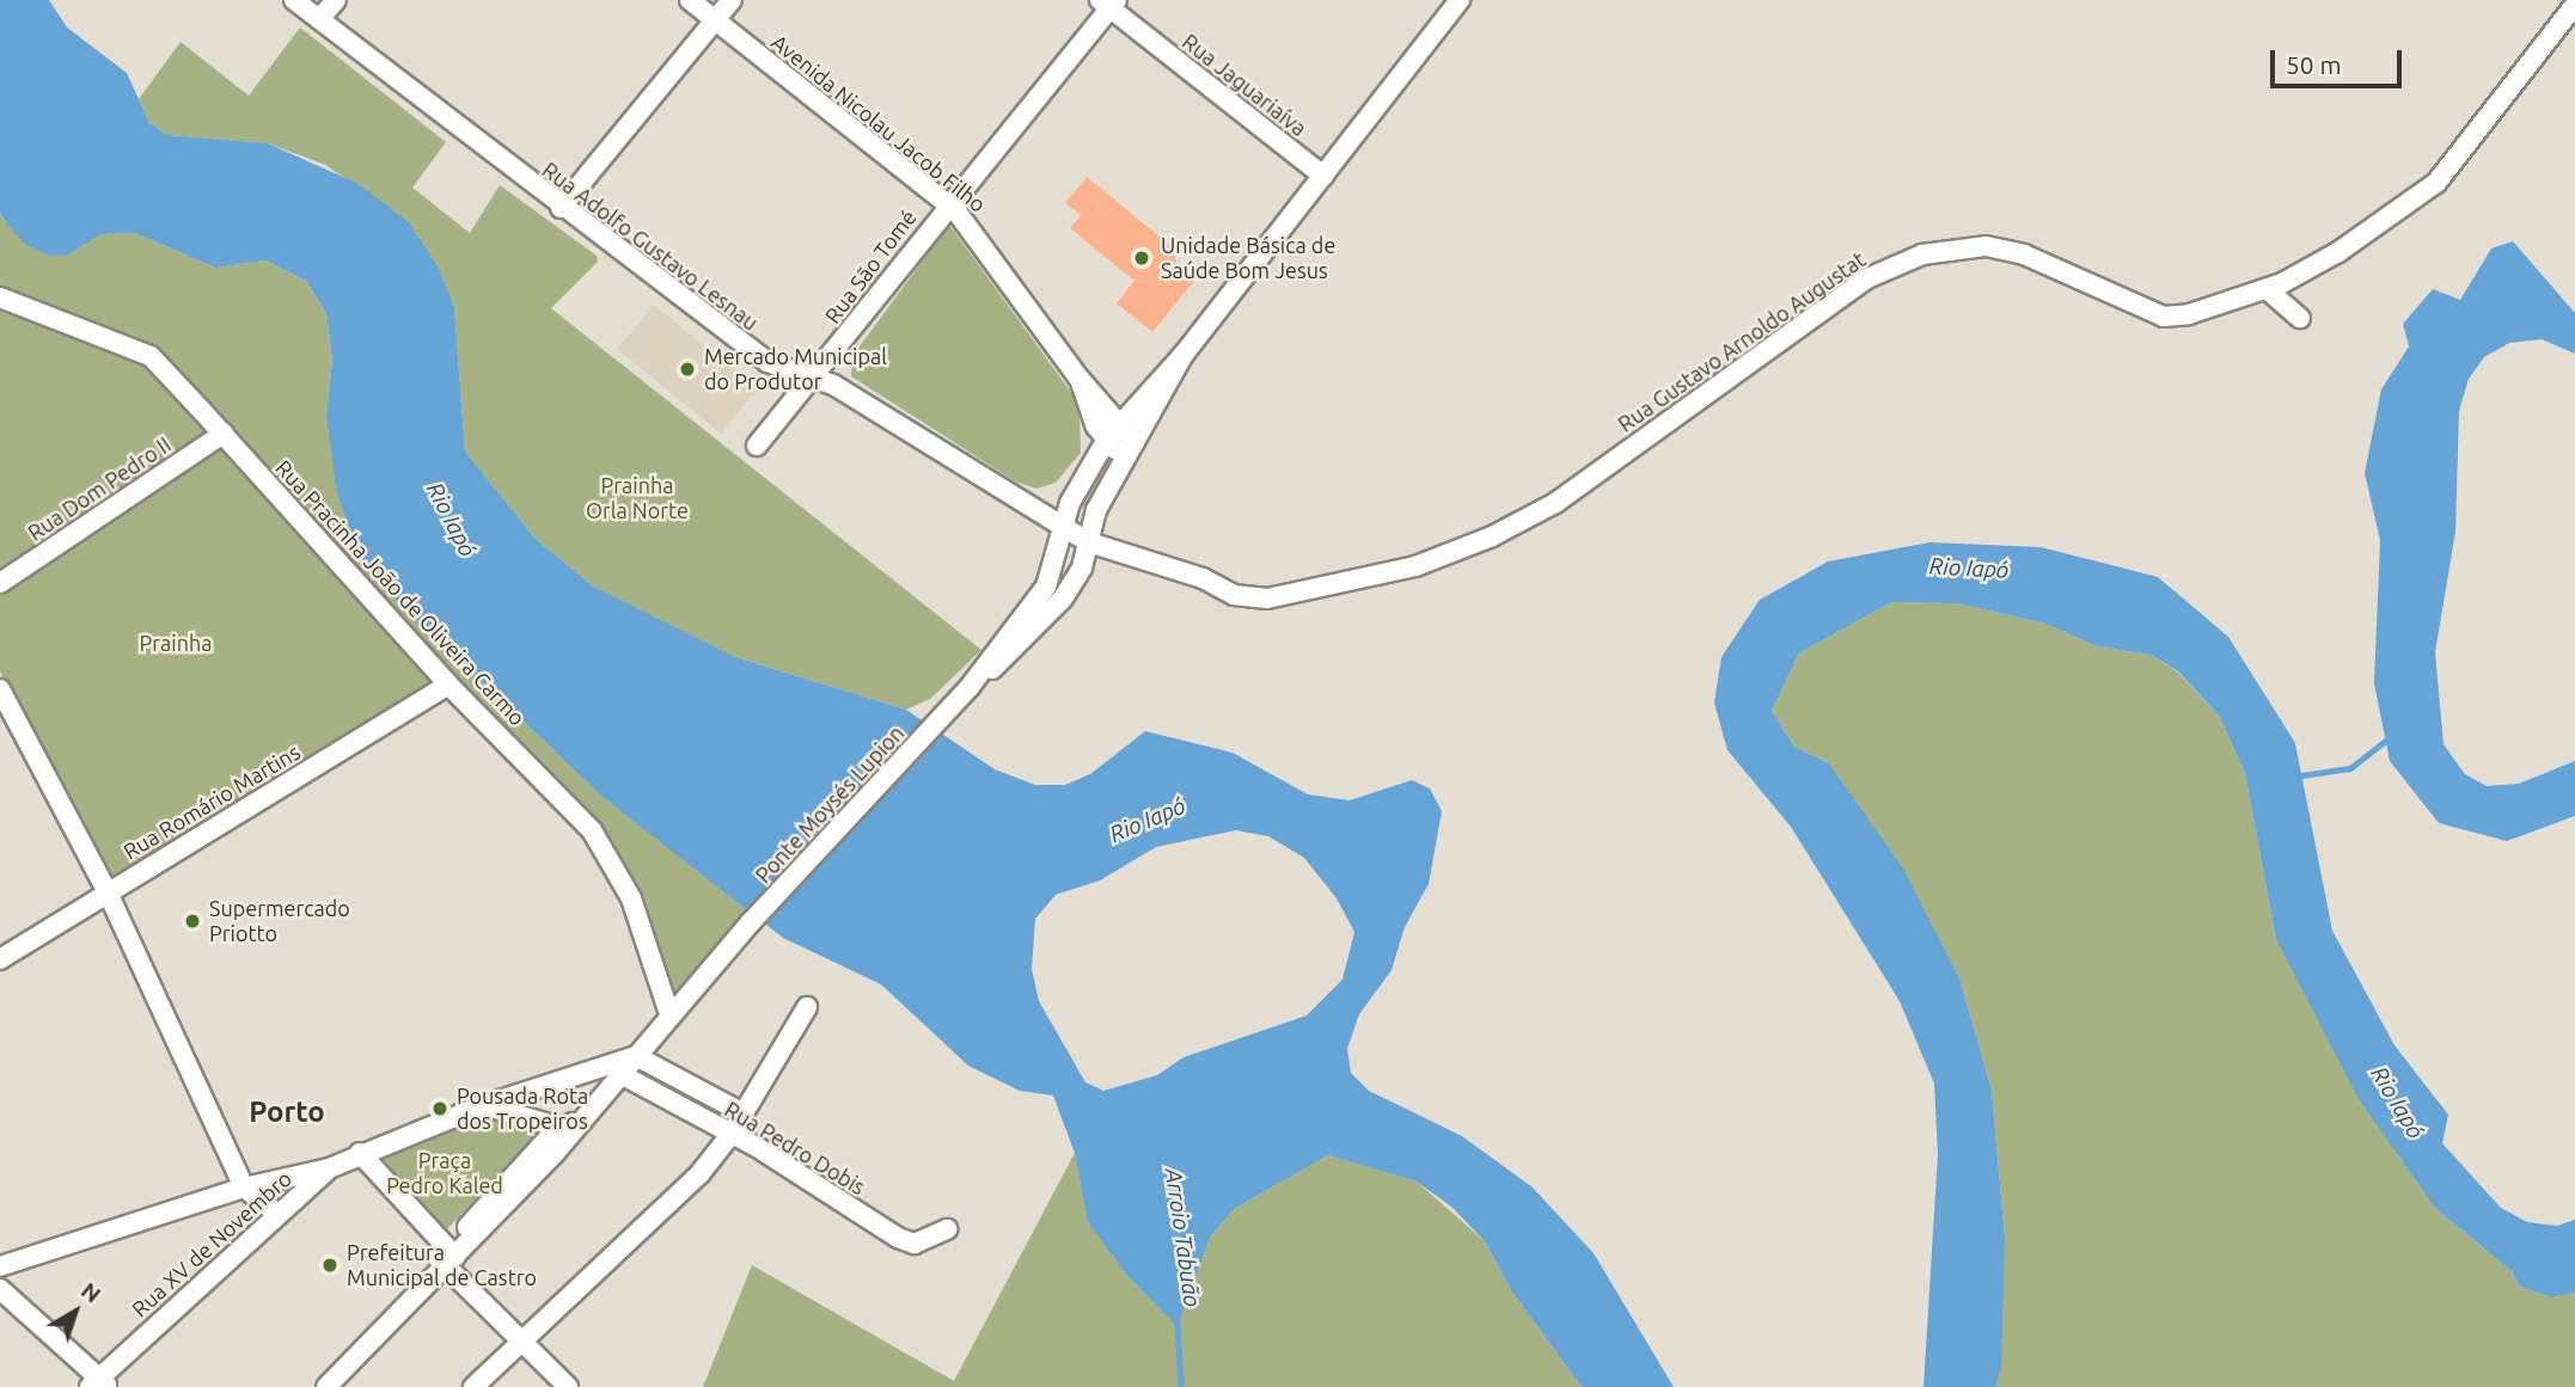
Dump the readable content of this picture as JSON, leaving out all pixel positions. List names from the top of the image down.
{
  "streets": {
    "street": [
      "Rua Jaguariaíva",
      "Avenida Nicolau Jacob Filho",
      "Rua Adolfo Gustavo Lesnau",
      "Rua São Tomé",
      "Rua Gustavo Arnoldo Augustat",
      "Rua Dom Pedro II",
      "Rua Pracinha João de Oliveira Carmo",
      "Rua Romário Martins",
      "Ponte Moysés Lupion",
      "Rua Pedro Dobis",
      "Rua XV de Novembro"
    ]
  },
  "crossings": [
    ["Rua Jaguariaíva", "Rua São Tomé"],
    ["Avenida Nicolau Jacob Filho", "Rua São Tomé"],
    ["Rua Adolfo Gustavo Lesnau", "Rua São Tomé"],
    ["Rua Adolfo Gustavo Lesnau", "Rua Gustavo Arnoldo Augustat"],
    ["Rua Dom Pedro II", "Rua Pracinha João de Oliveira Carmo"],
    ["Rua Pracinha João de Oliveira Carmo", "Rua Romário Martins"],
    ["Rua Pracinha João de Oliveira Carmo", "Ponte Moysés Lupion"],
    ["Ponte Moysés Lupion", "Rua Pedro Dobis"]
  ],
  "districts": ["Porto"],
  "water": ["Rio Iapó", "Arroio Tabuão"],
  "parks": ["Prainha Orla Norte", "Prainha", "Praça Pedro Kaled"],
  "places": [
    "Unidade Básica de Saúde Bom Jesus",
    "Mercado Municipal do Produtor",
    "Supermercado Priotto",
    "Pousada Rota dos Tropeiros",
    "Prefeitura Municipal de Castro"
  ],
  "scale_bar": "50 m",
  "north": "top right"
}
